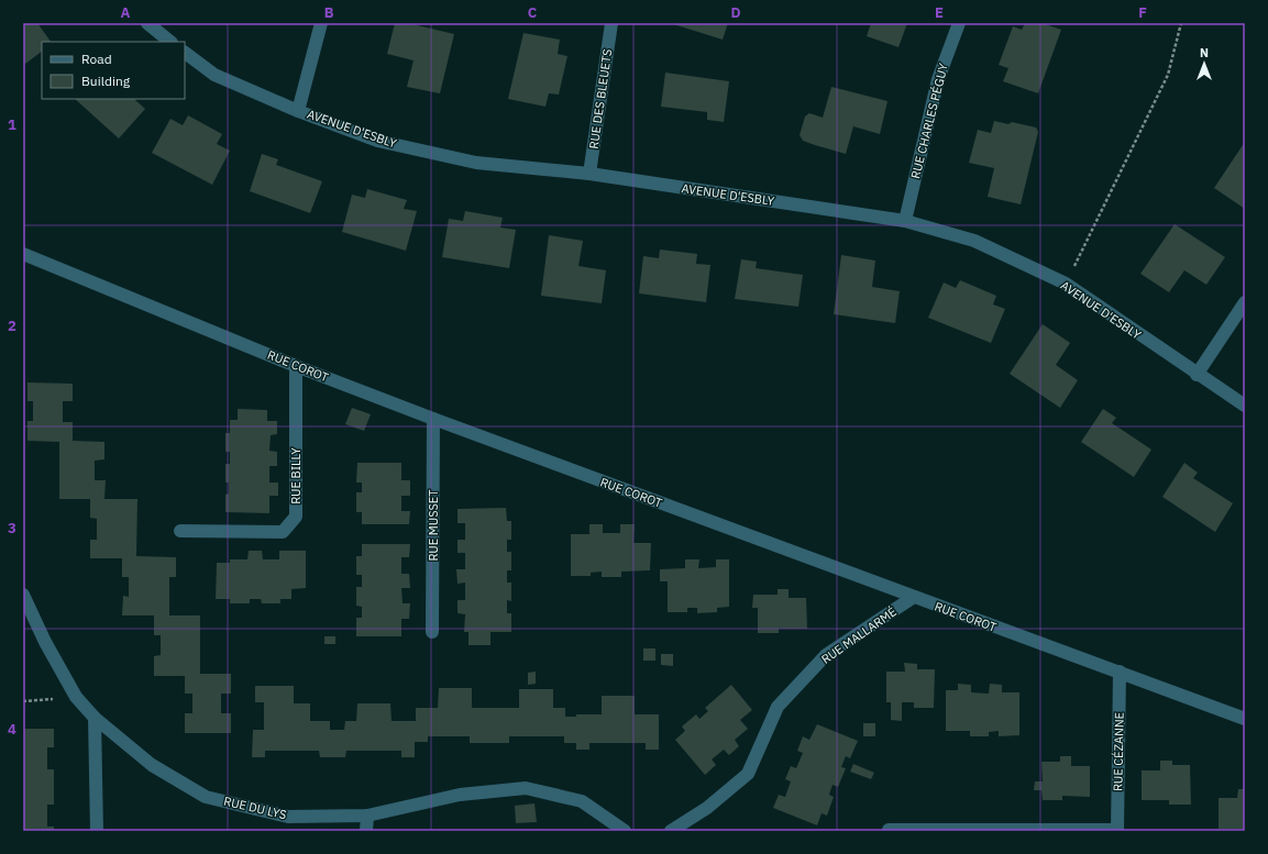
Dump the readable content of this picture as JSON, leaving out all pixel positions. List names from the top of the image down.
{
  "streets": {
    "street": [
      "RUE DES BLEUETS",
      "RUE CHARLES PÉGUY",
      "AVENUE D'ESBLY",
      "RUE COROT",
      "RUE BILLY",
      "RUE MUSSET",
      "RUE MALLARMÉ",
      "RUE CÉZANNE",
      "RUE DU LYS"
    ]
  },
  "crossings": [
    ["RUE DES BLEUETS", "AVENUE D'ESBLY"],
    ["RUE CHARLES PÉGUY", "AVENUE D'ESBLY"],
    ["RUE COROT", "RUE BILLY"],
    ["RUE COROT", "RUE MUSSET"],
    ["RUE COROT", "RUE MALLARMÉ"],
    ["RUE COROT", "RUE CÉZANNE"]
  ],
  "legend": ["Road", "Building"],
  "north": "top",
  "grid": {
    "columns": [
      "A",
      "B",
      "C",
      "D",
      "E",
      "F"
    ],
    "rows": [
      "1",
      "2",
      "3",
      "4"
    ]
  }
}
